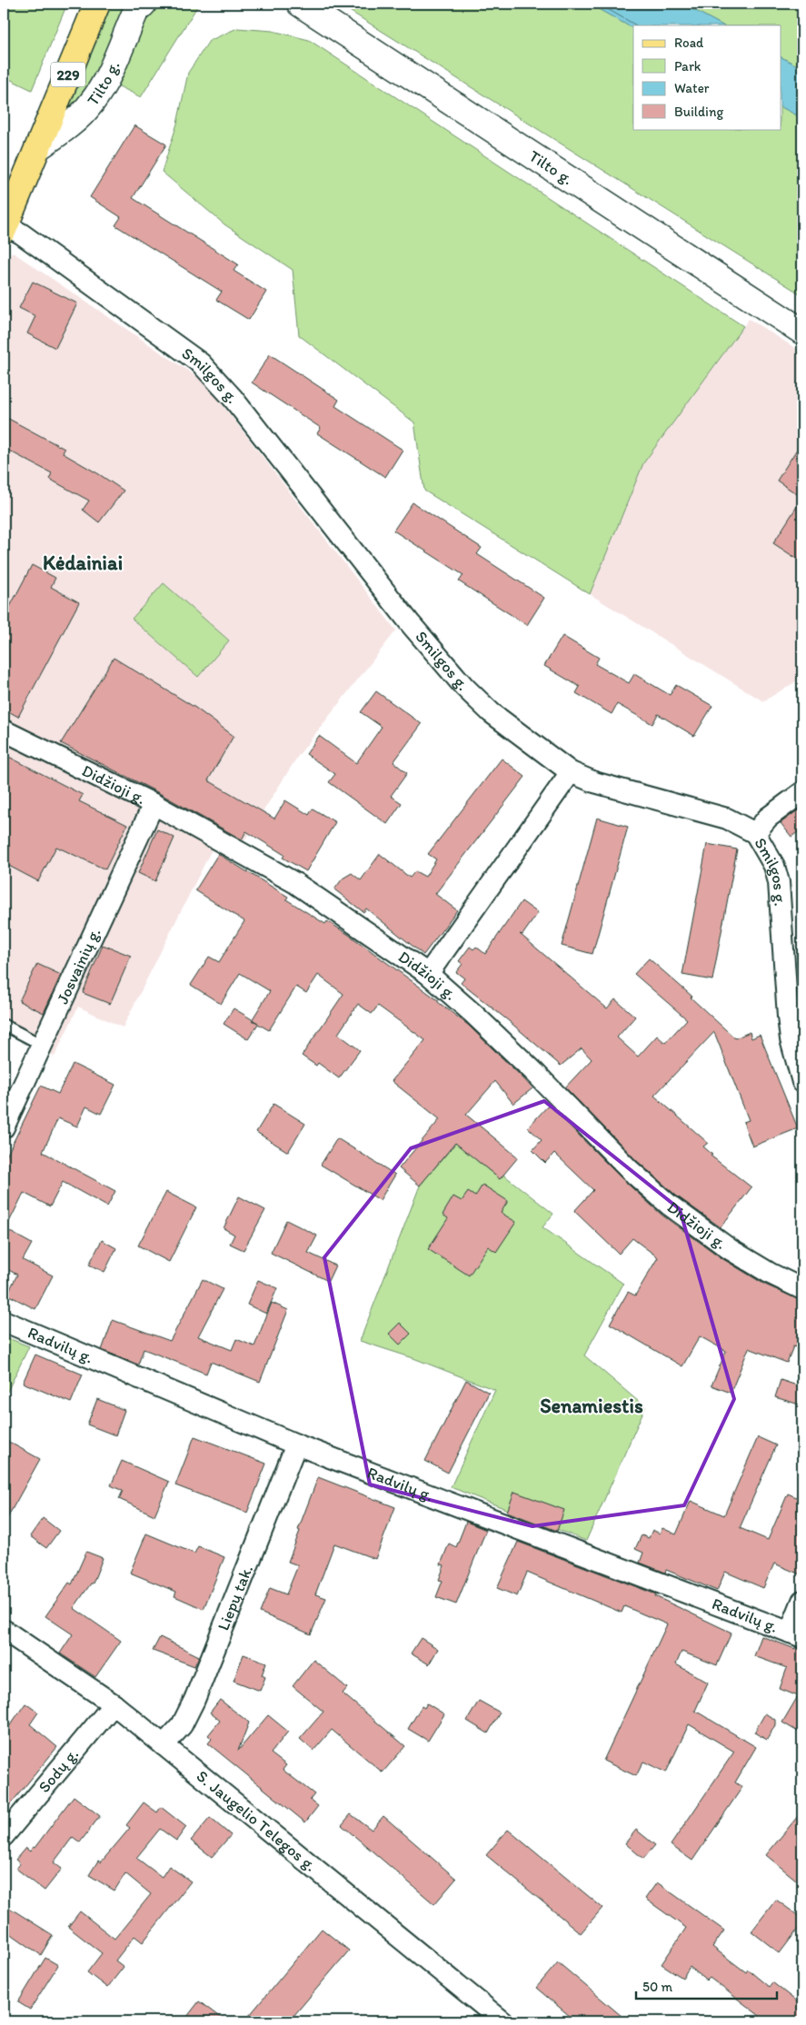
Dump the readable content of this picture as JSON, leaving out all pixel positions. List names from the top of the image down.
{
  "streets": {
    "main road": ["229", "Tilto g."],
    "street": [
      "Smilgos g.",
      "Didžioji g.",
      "Josvainių g.",
      "Radvilų g.",
      "Liepų tak.",
      "Sodų g.",
      "S. Jaugelio Telegos g."
    ]
  },
  "crossings": [
    ["229", "Tilto g."],
    ["229", "Smilgos g."],
    ["Didžioji g.", "Josvainių g."],
    ["Radvilų g.", "Liepų tak."],
    ["Liepų tak.", "S. Jaugelio Telegos g."],
    ["Sodų g.", "S. Jaugelio Telegos g."]
  ],
  "districts": ["Kėdainiai", "Senamiestis"],
  "legend": [
    "Road",
    "Park",
    "Water",
    "Building"
  ],
  "scale_bar": "50 m"
}
